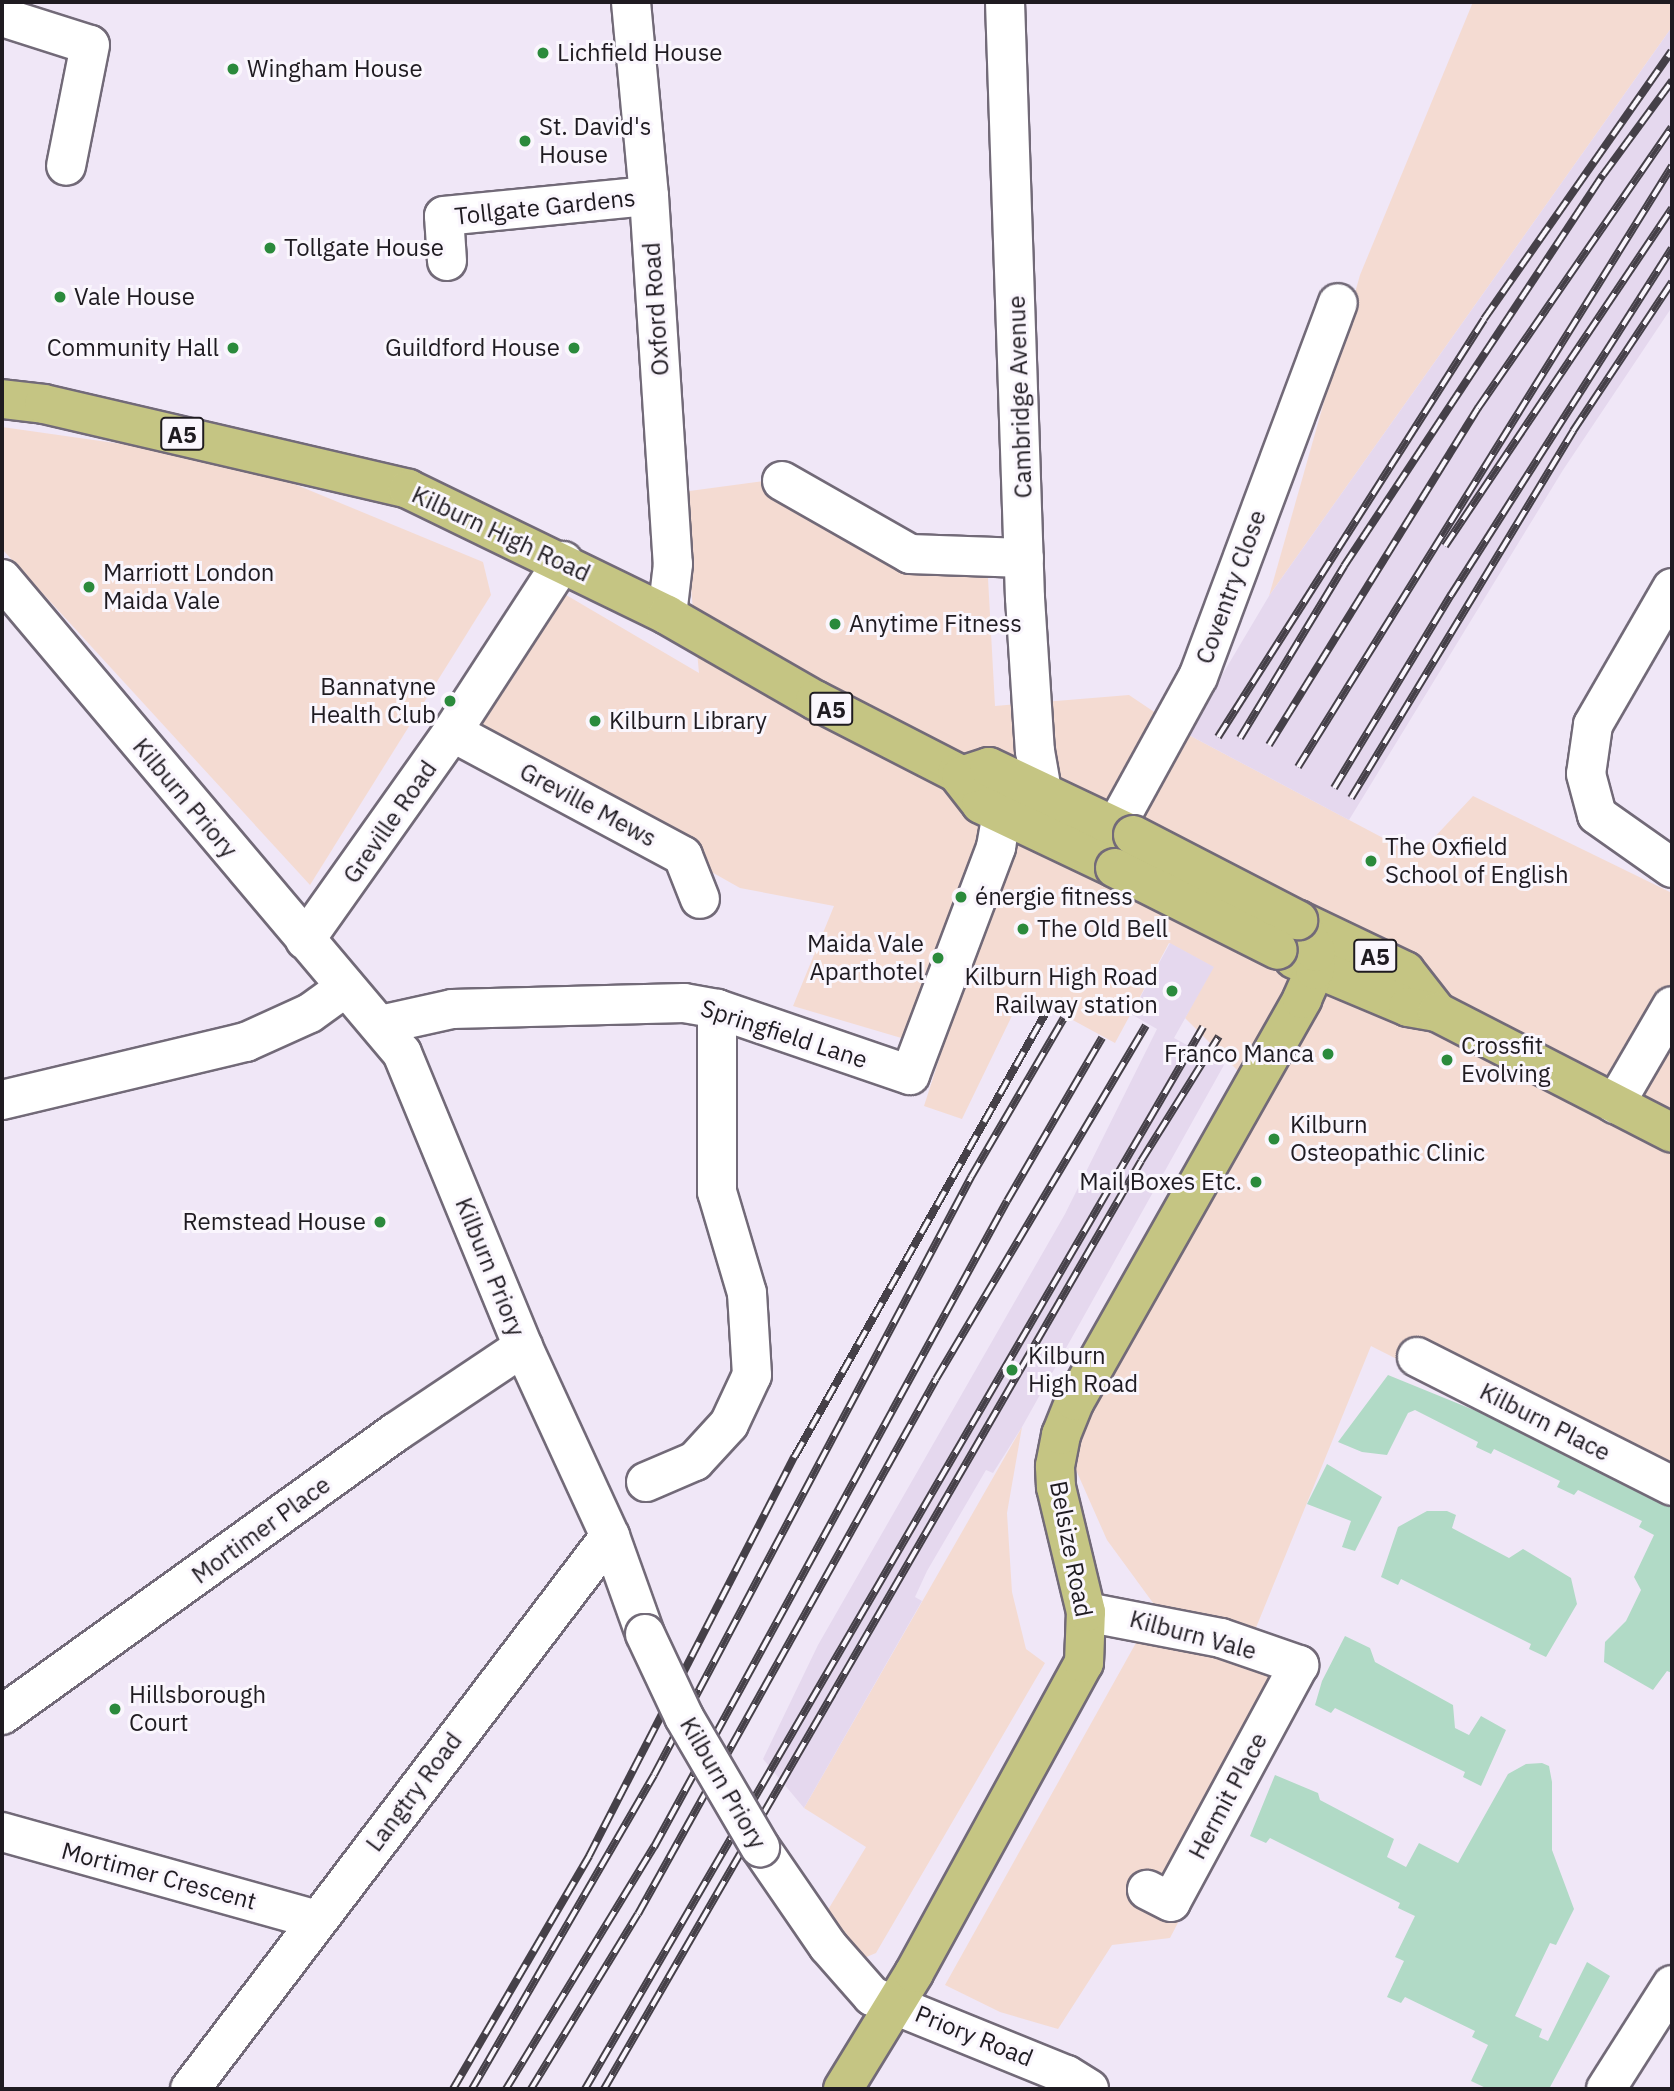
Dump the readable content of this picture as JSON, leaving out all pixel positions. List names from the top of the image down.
{
  "streets": {
    "main road": ["A5", "Kilburn High Road", "Belsize Road"],
    "street": [
      "Tollgate Gardens",
      "Oxford Road",
      "Cambridge Avenue",
      "Coventry Close",
      "Kilburn Priory",
      "Greville Mews",
      "Greville Road",
      "Springfield Lane",
      "Kilburn Place",
      "Mortimer Place",
      "Kilburn Vale",
      "Langtry Road",
      "Hermit Place",
      "Mortimer Crescent",
      "Priory Road"
    ]
  },
  "crossings": [
    ["Tollgate Gardens", "Oxford Road"],
    ["Oxford Road", "Kilburn High Road"],
    ["Cambridge Avenue", "Kilburn High Road"],
    ["Kilburn High Road", "Coventry Close"],
    ["Kilburn High Road", "Greville Road"],
    ["Kilburn High Road", "Springfield Lane"],
    ["Kilburn High Road", "Belsize Road"],
    ["Kilburn Priory", "Greville Road"],
    ["Kilburn Priory", "Springfield Lane"],
    ["Kilburn Priory", "Mortimer Place"],
    ["Kilburn Priory", "Belsize Road"],
    ["Kilburn Priory", "Langtry Road"],
    ["Kilburn Priory", "Priory Road"],
    ["Greville Mews", "Greville Road"],
    ["Belsize Road", "Kilburn Vale"],
    ["Belsize Road", "Priory Road"],
    ["Kilburn Vale", "Hermit Place"],
    ["Langtry Road", "Mortimer Crescent"]
  ],
  "places": [
    "Lichfield House",
    "Wingham House",
    "St. David's House",
    "Tollgate House",
    "Vale House",
    "Community Hall",
    "Guildford House",
    "Marriott London Maida Vale",
    "Anytime Fitness",
    "Bannatyne Health Club",
    "Kilburn Library",
    "The Oxfield School of English",
    "énergie fitness",
    "The Old Bell",
    "Maida Vale Aparthotel",
    "Kilburn High Road Railway station",
    "Franco Manca",
    "Crossfit Evolving",
    "Kilburn Osteopathic Clinic",
    "Mail Boxes Etc.",
    "Remstead House",
    "Kilburn High Road",
    "Hillsborough Court"
  ]
}
